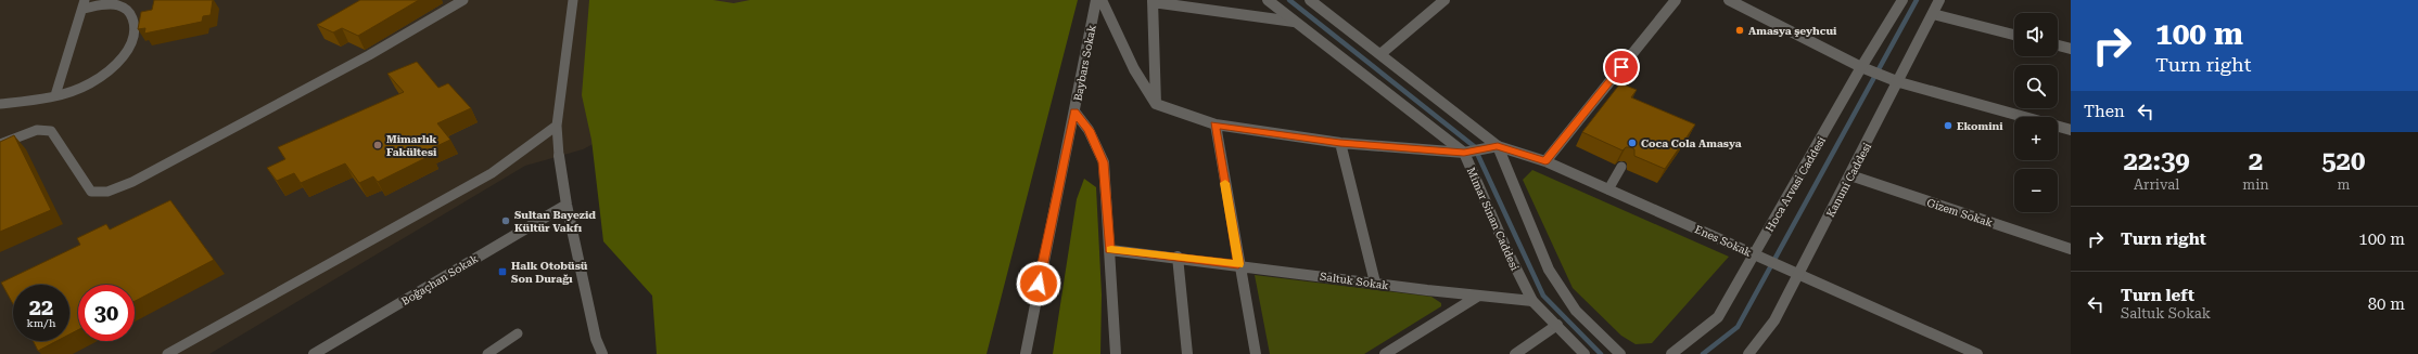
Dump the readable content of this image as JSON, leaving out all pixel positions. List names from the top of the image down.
{
  "streets": {
    "street": [
      "Baybars Sokak",
      "Kanuni Caddesi",
      "Hoca Arvasi Caddesi",
      "Gizem Sokak",
      "Mimar Sinan Caddesi",
      "Enes Sokak",
      "Boğaçhan Sokak",
      "Saltuk Sokak"
    ]
  },
  "crossings": [
    ["Kanuni Caddesi", "Gizem Sokak"],
    ["Kanuni Caddesi", "Enes Sokak"],
    ["Hoca Arvasi Caddesi", "Enes Sokak"],
    ["Mimar Sinan Caddesi", "Enes Sokak"],
    ["Mimar Sinan Caddesi", "Saltuk Sokak"]
  ],
  "places": {
    "other": [
      "Amasya şeyhcui",
      "Ekomini",
      "Coca Cola Amasya",
      "Mimarlık Fakültesi",
      "Sultan Bayezid Kültür Vakfı"
    ],
    "transit": ["Halk Otobüsü Son Durağı"]
  },
  "page": {
    "turn": ["100 m", "Turn right"],
    "map_buttons": ["+", "−"],
    "then": "Then",
    "eta": [
      "22:39",
      "Arrival",
      "2",
      "min",
      "520",
      "m"
    ],
    "list": [
      {
        "name": "Turn right",
        "value": "100 m"
      },
      {
        "name": "Turn left",
        "note": "Saltuk Sokak",
        "value": "80 m"
      }
    ],
    "speed": "22 km/h",
    "limit": "30"
  }
}
